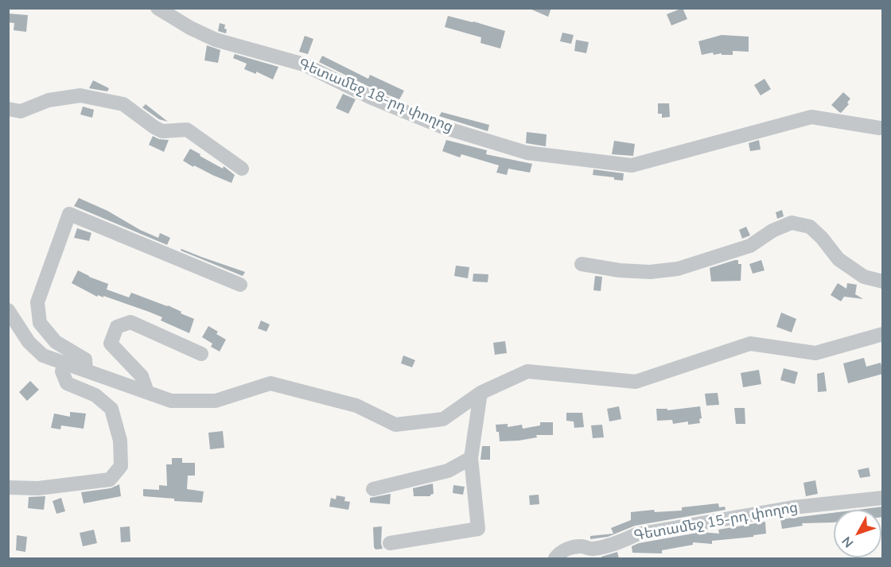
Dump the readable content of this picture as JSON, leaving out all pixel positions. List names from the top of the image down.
{
  "streets": {
    "street": ["Գետամեջ 18-րդ փողոց", "Գետամեջ 15-րդ փողոց"]
  },
  "north": "bottom left"
}
